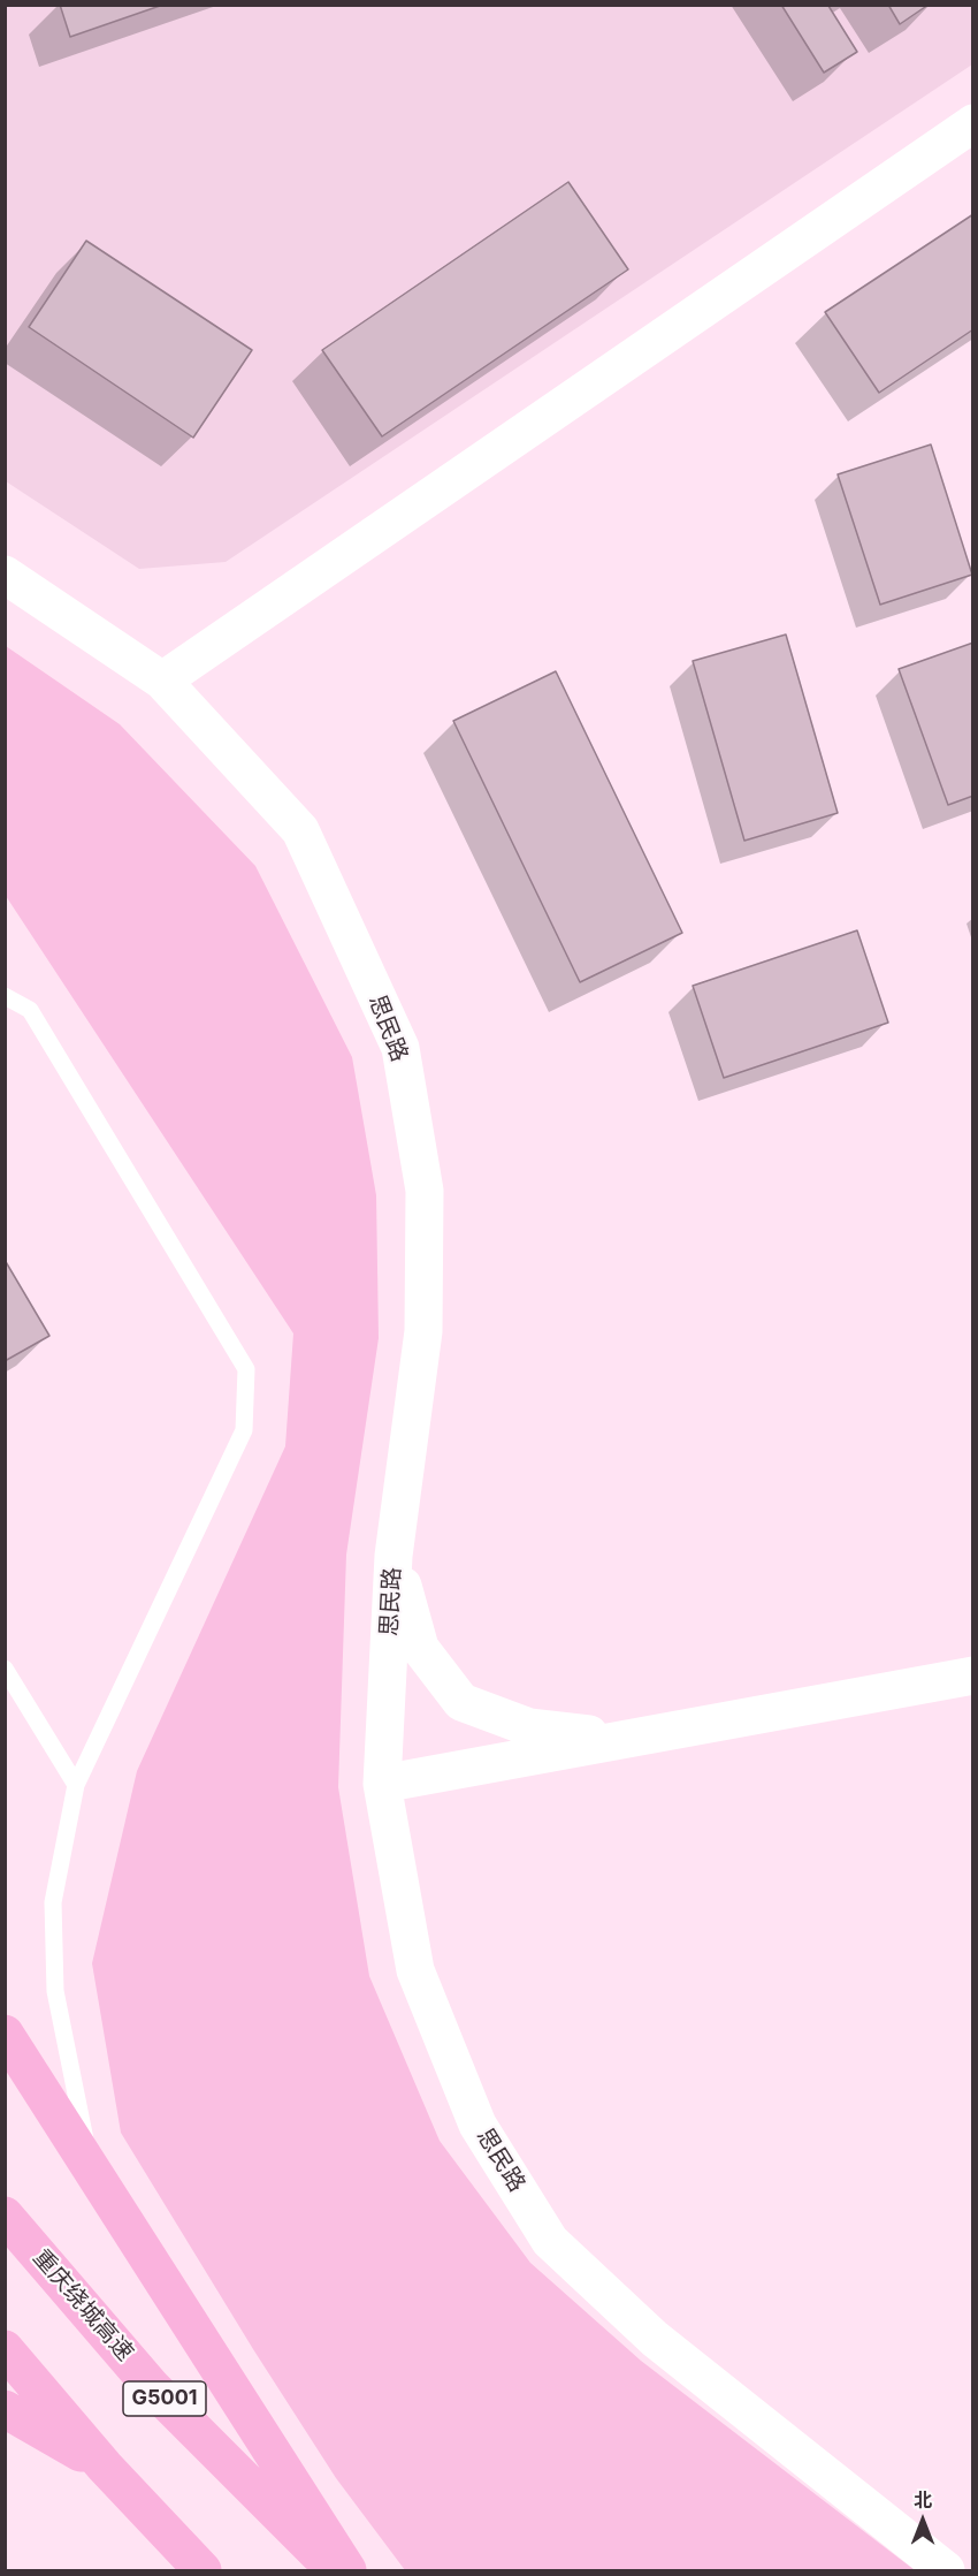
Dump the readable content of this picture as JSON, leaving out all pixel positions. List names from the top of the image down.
{
  "streets": {
    "highway": ["重庆绕城高速", "G5001"],
    "street": ["思民路"]
  },
  "north": "top"
}
